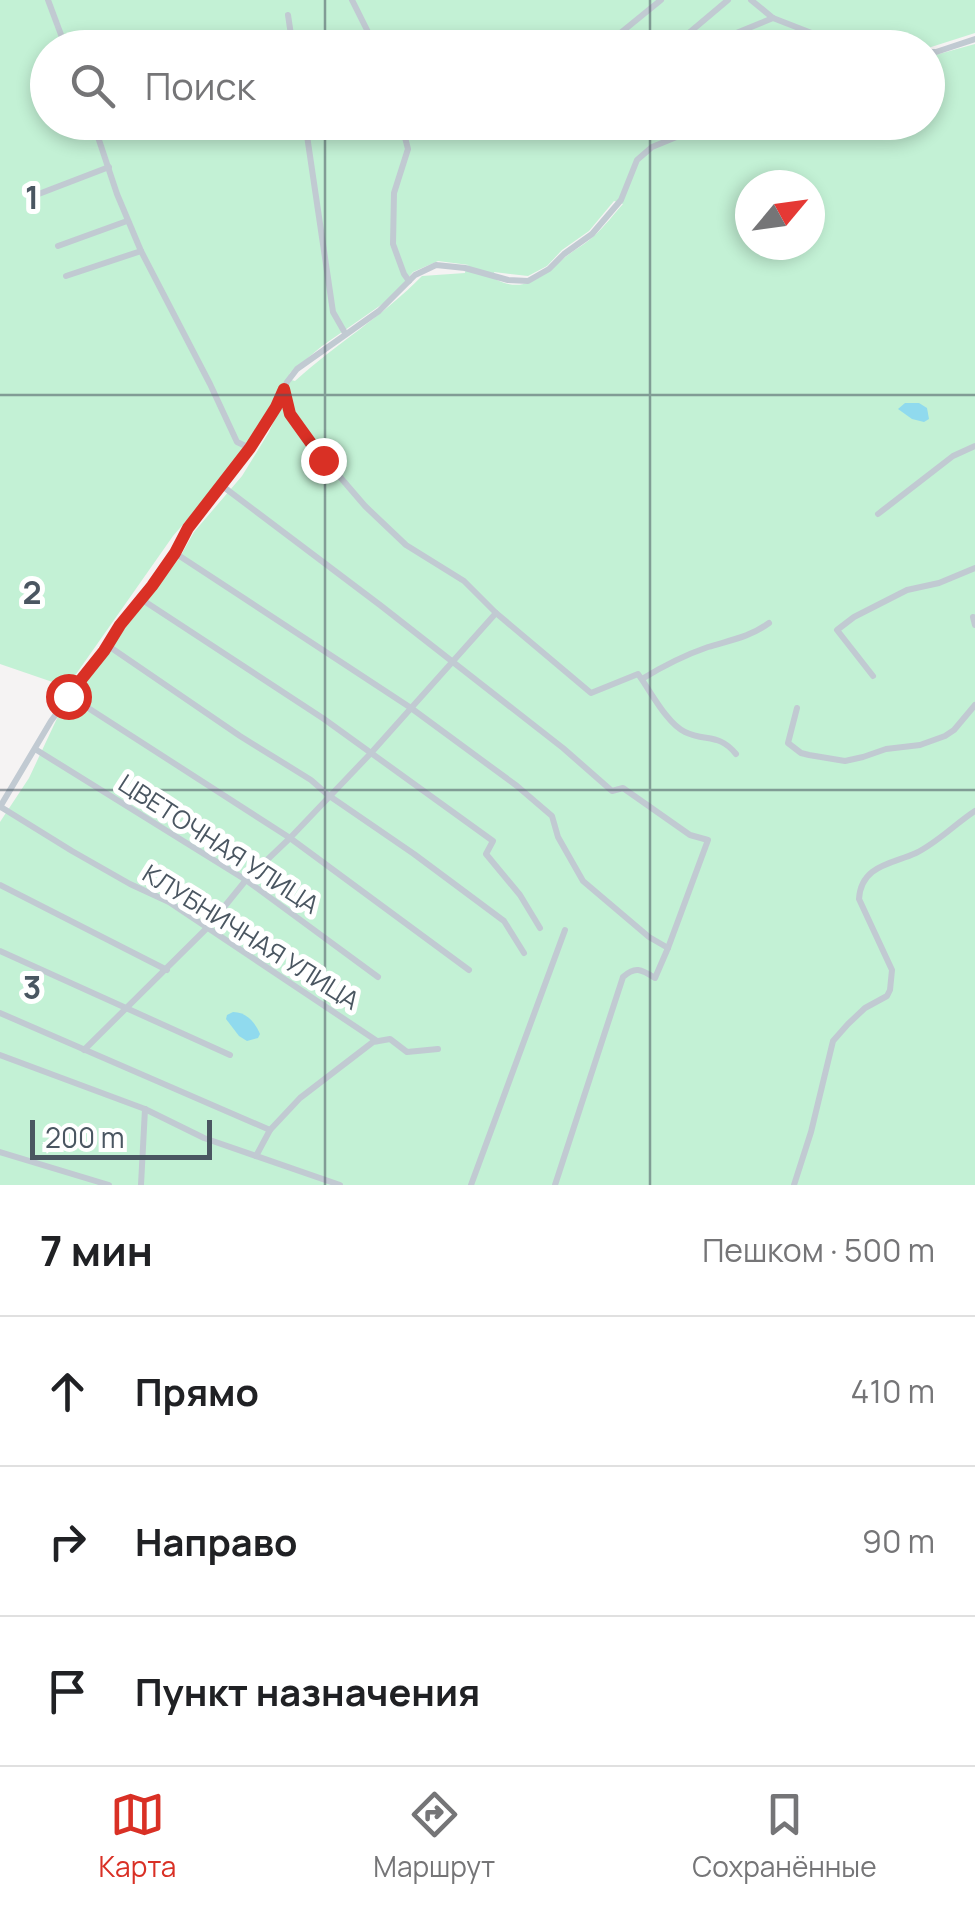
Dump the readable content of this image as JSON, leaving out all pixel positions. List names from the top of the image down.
{
  "streets": {
    "street": ["ЦВЕТОЧНАЯ УЛИЦА", "КЛУБНИЧНАЯ УЛИЦА"]
  },
  "scale_bar": "200 m",
  "north": "top right",
  "page": {
    "search": "Поиск",
    "scale": "200 m",
    "heading": ["7 мин", "Пешком · 500 m"],
    "list": [
      ["Прямо", "410 m"],
      ["Направо", "90 m"],
      "Пункт назначения"
    ],
    "nav": ["Карта", "Маршрут", "Сохранённые"]
  },
  "grid": {
    "rows": ["1", "2", "3"]
  }
}
